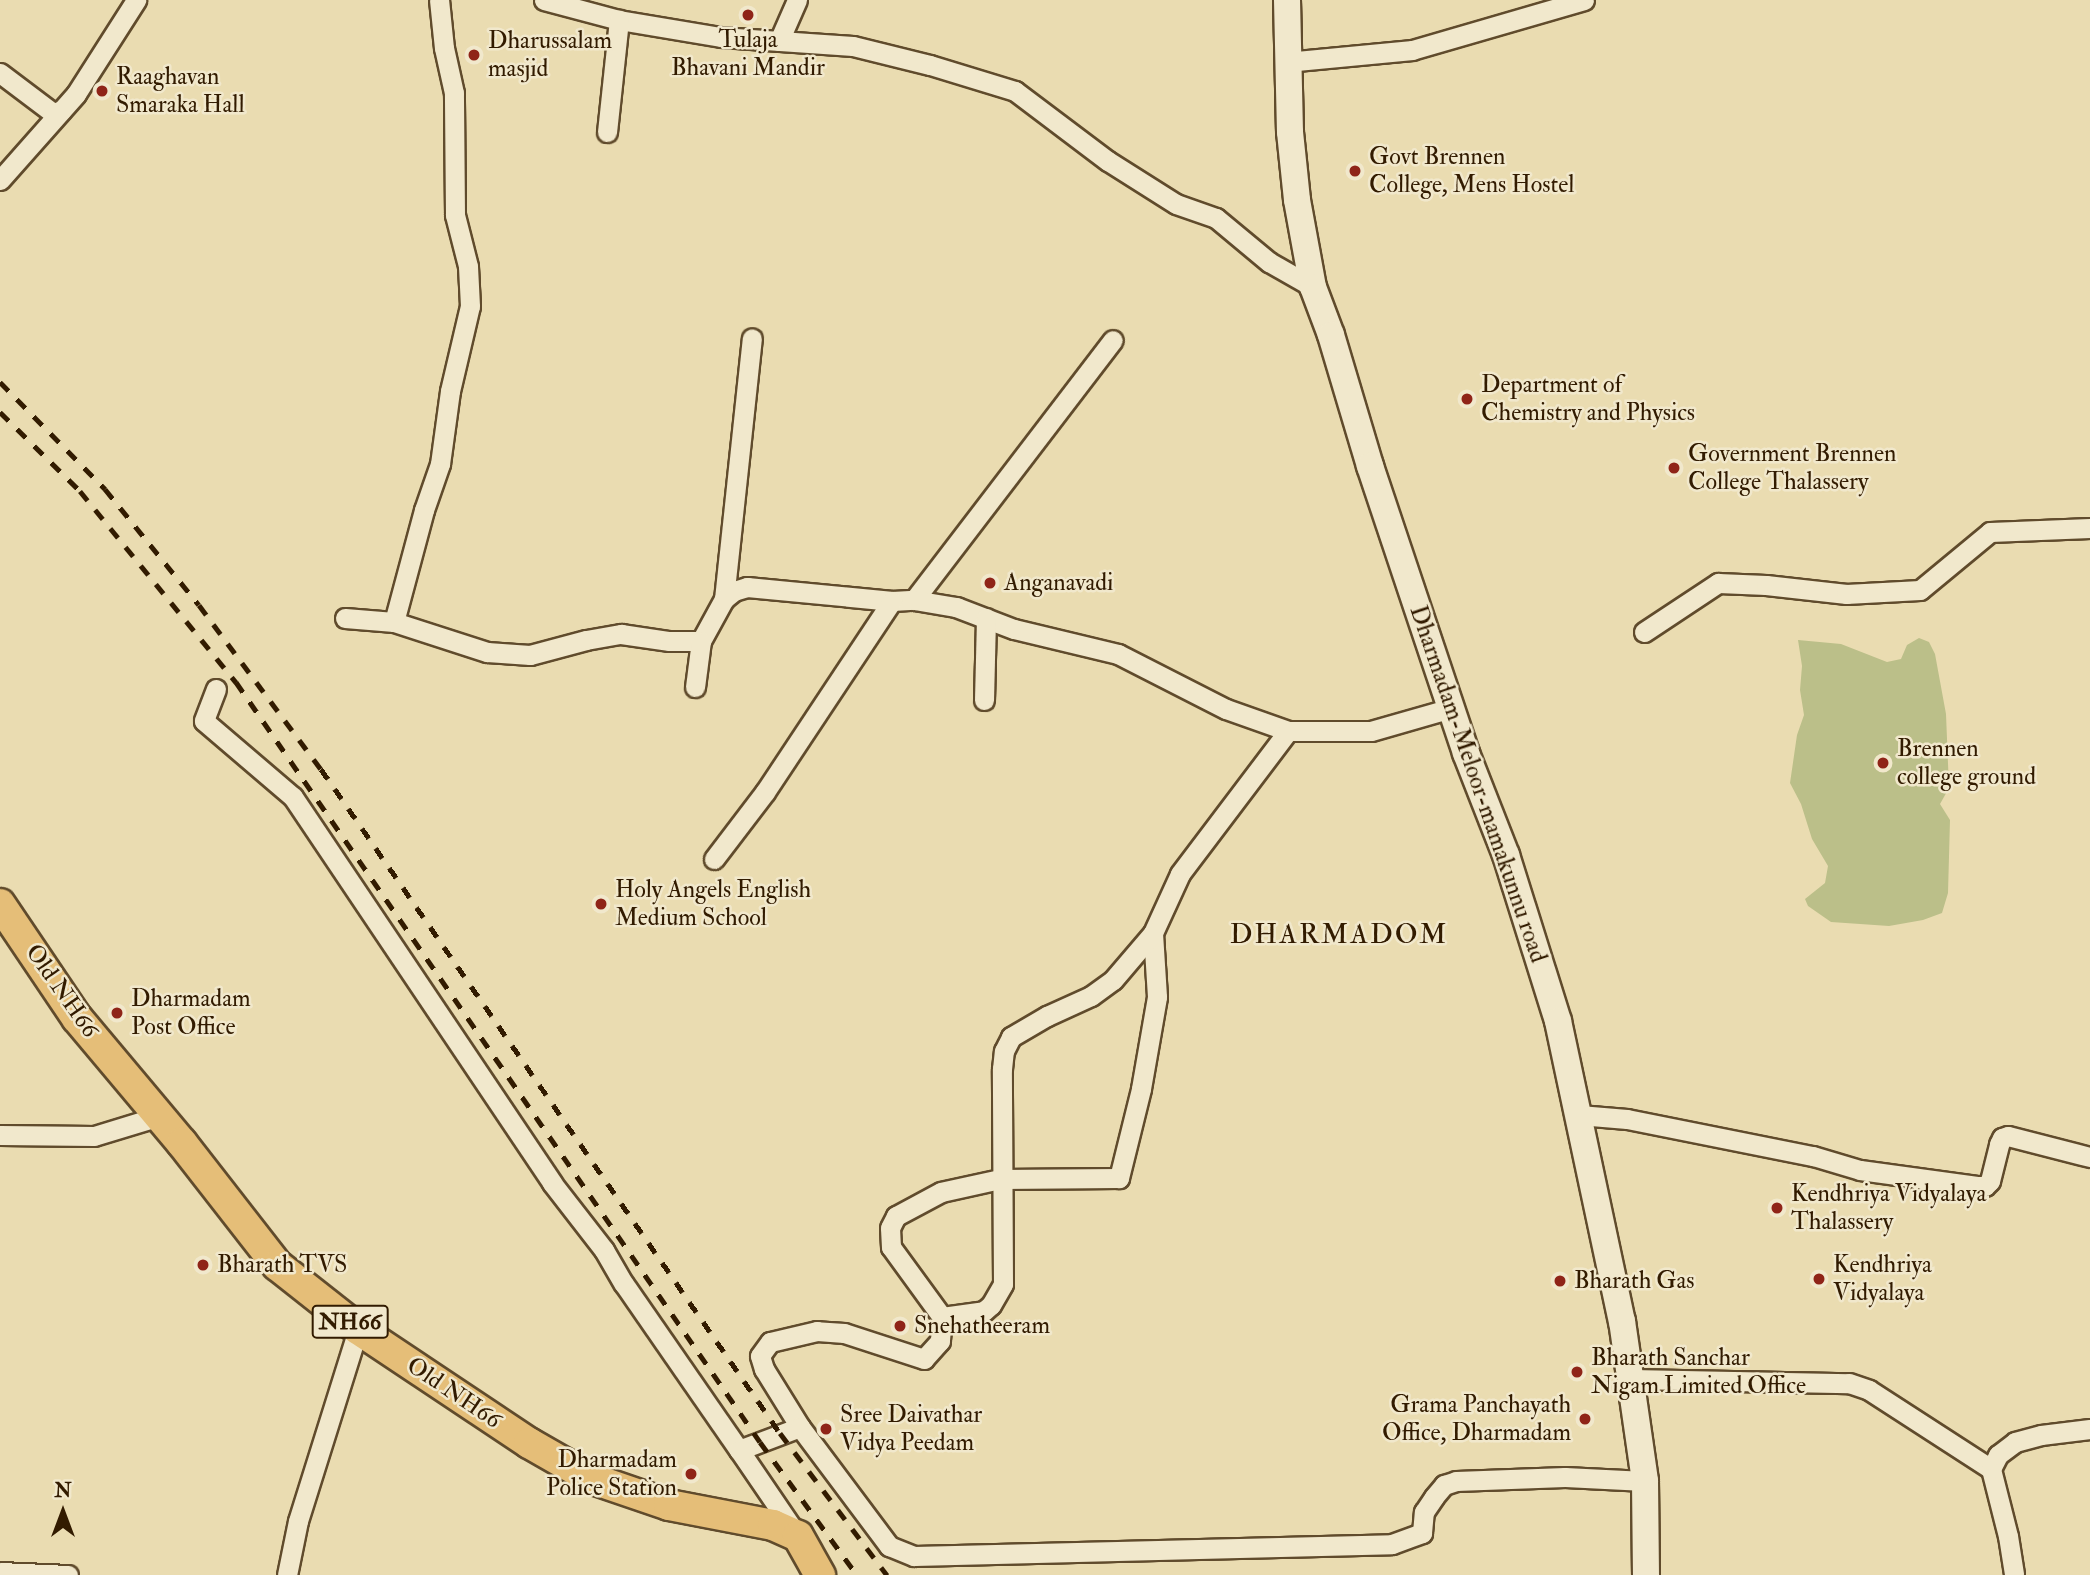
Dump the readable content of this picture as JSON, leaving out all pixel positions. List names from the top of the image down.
{
  "streets": {
    "main road": ["Dharmadam-Meloor-mamakunnu road", "Old NH66", "NH66"]
  },
  "districts": ["DHARMADOM"],
  "places": [
    "Tulaja Bhavani Mandir",
    "Dharussalam masjid",
    "Raaghavan Smaraka Hall",
    "Govt Brennen College, Mens Hostel",
    "Department of Chemistry and Physics",
    "Government Brennen College Thalassery",
    "Anganavadi",
    "Brennen college ground",
    "Holy Angels English Medium School",
    "Dharmadam Post Office",
    "Kendhriya Vidyalaya Thalassery",
    "Bharath TVS",
    "Kendhriya Vidyalaya",
    "Bharath Gas",
    "Snehatheeram",
    "Bharath Sanchar Nigam Limited Office",
    "Grama Panchayath Office, Dharmadam",
    "Sree Daivathar Vidya Peedam",
    "Dharmadam Police Station"
  ],
  "north": "top"
}
